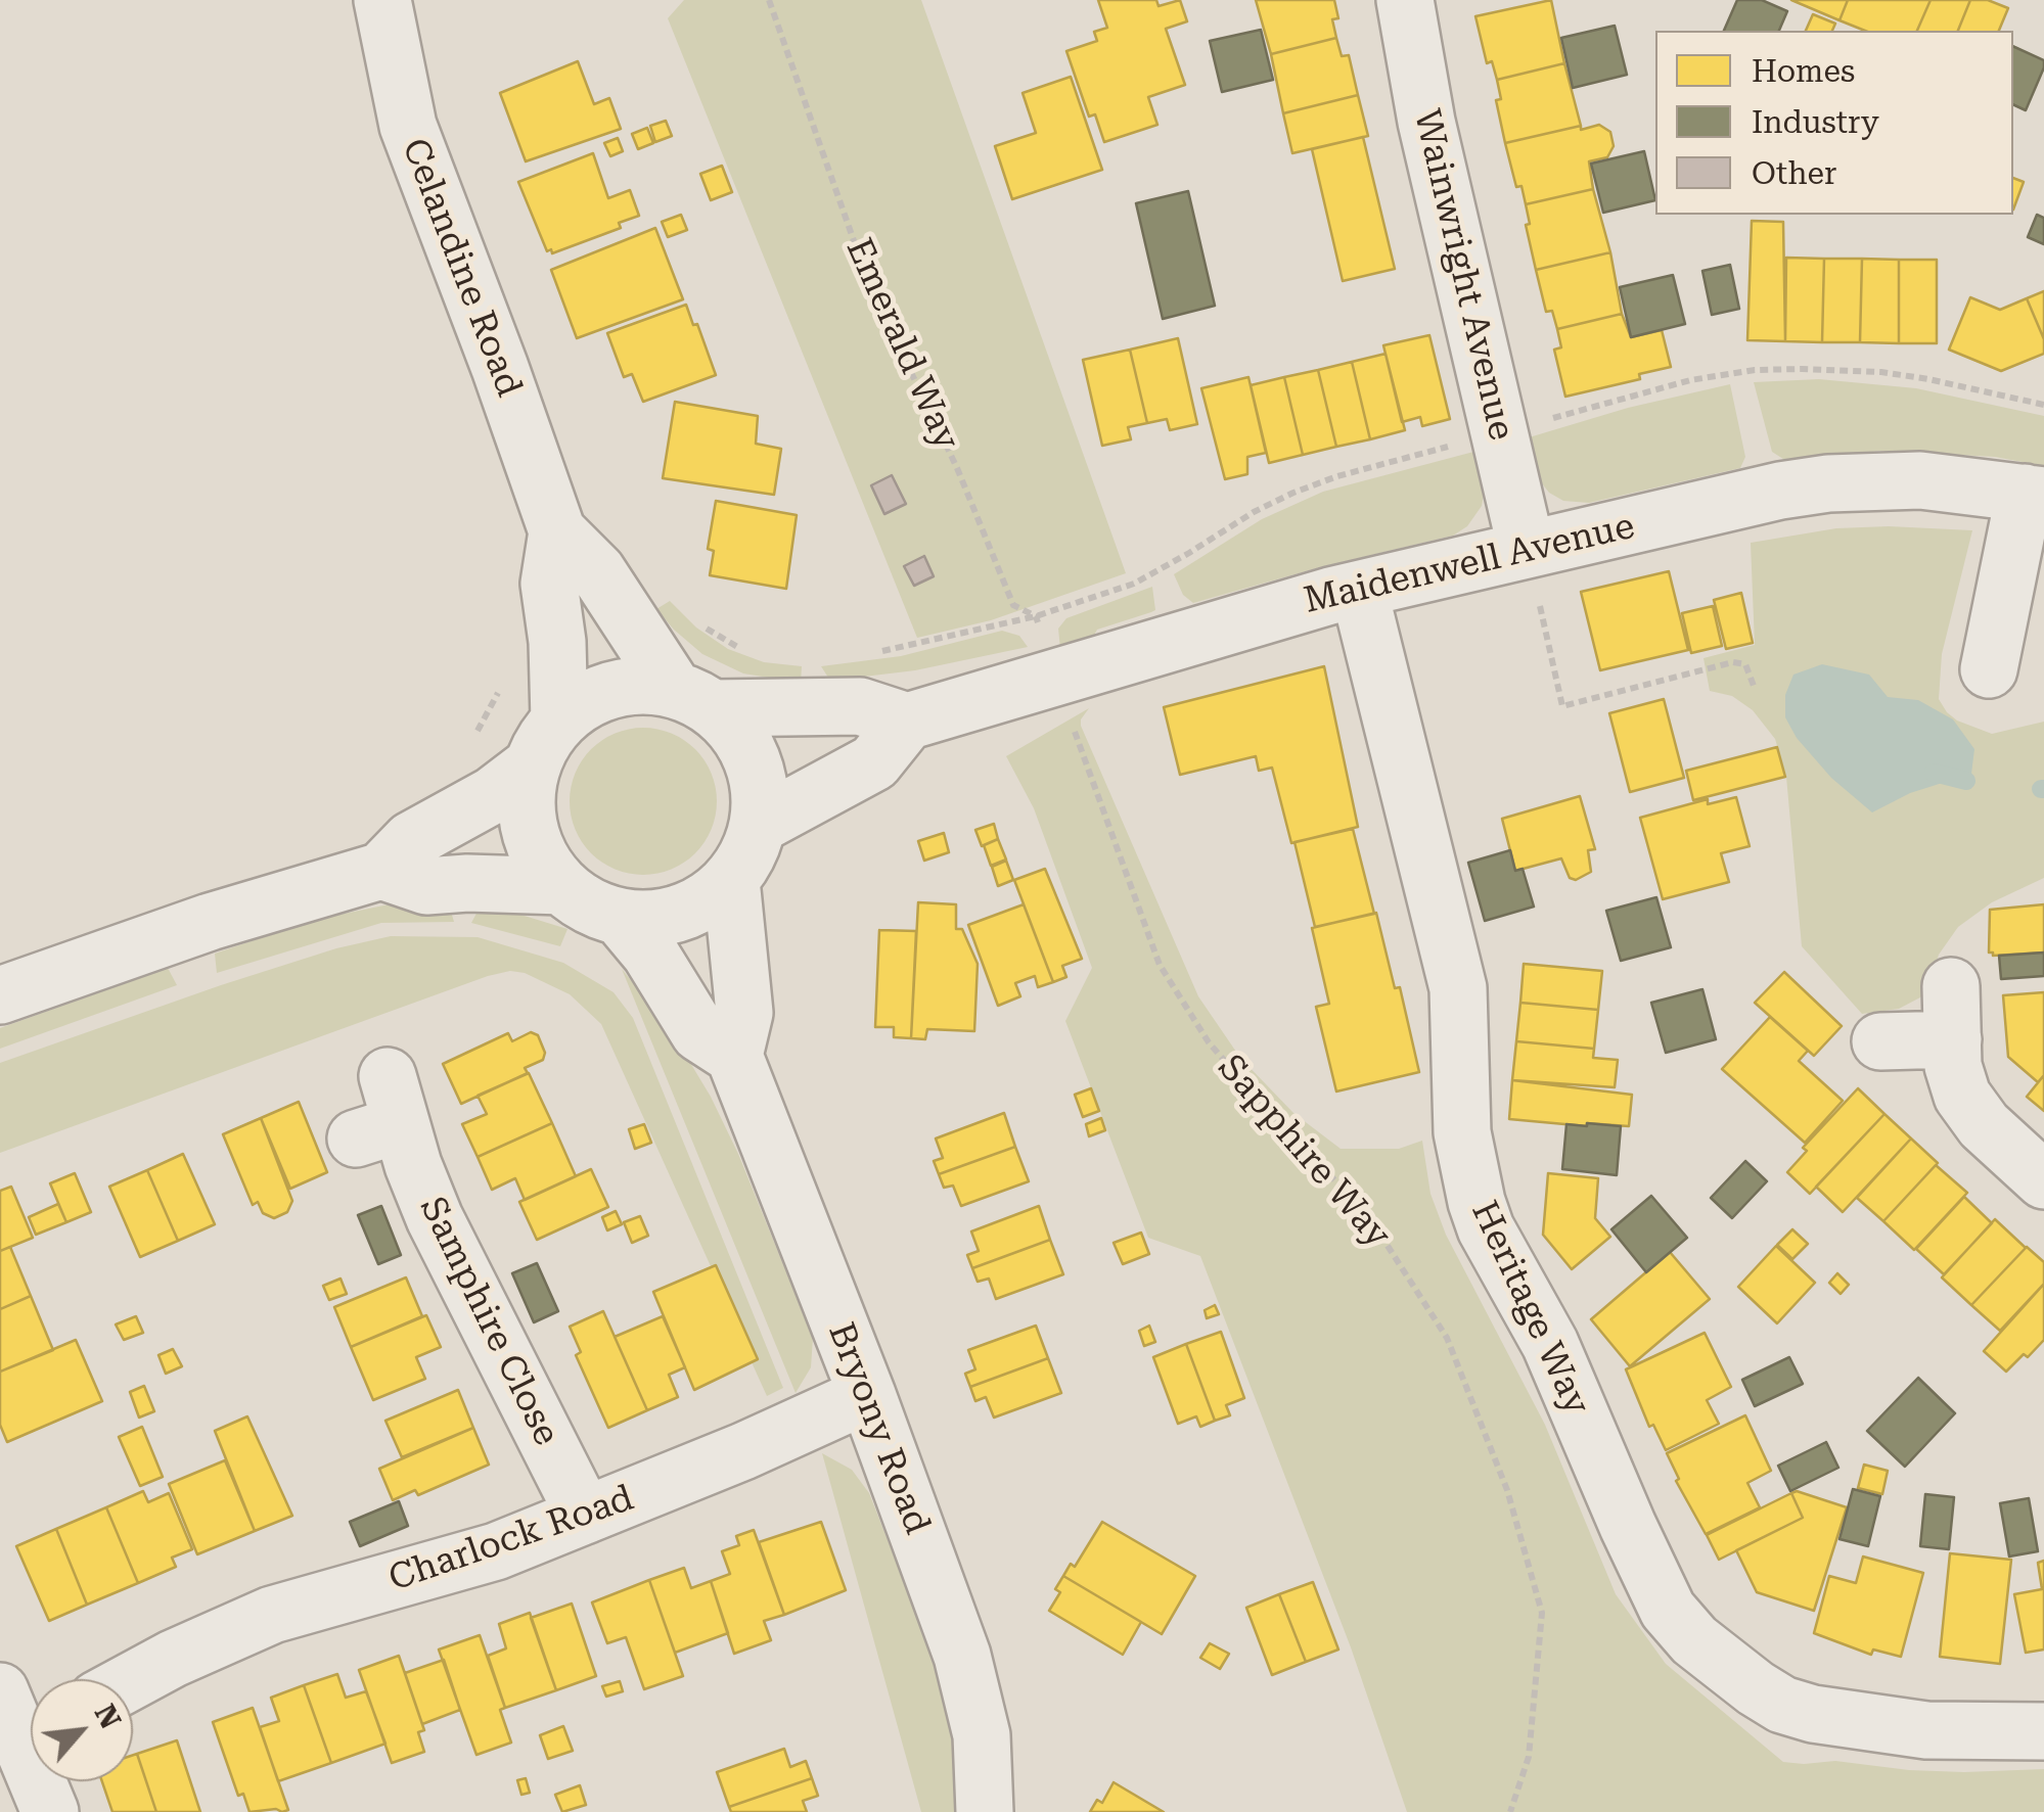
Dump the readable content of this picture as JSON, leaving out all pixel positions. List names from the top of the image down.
{
  "streets": {
    "street": [
      "Celandine Road",
      "Wainwright Avenue",
      "Maidenwell Avenue",
      "Heritage Way",
      "Samphire Close",
      "Bryony Road",
      "Charlock Road"
    ],
    "path": ["Emerald Way", "Sapphire Way"]
  },
  "crossings": [
    ["Wainwright Avenue", "Maidenwell Avenue"],
    ["Emerald Way", "Maidenwell Avenue"],
    ["Emerald Way", "Sapphire Way"],
    ["Maidenwell Avenue", "Sapphire Way"],
    ["Maidenwell Avenue", "Heritage Way"],
    ["Samphire Close", "Charlock Road"],
    ["Bryony Road", "Charlock Road"]
  ],
  "legend": ["Homes", "Industry", "Other"],
  "north": "top right"
}
